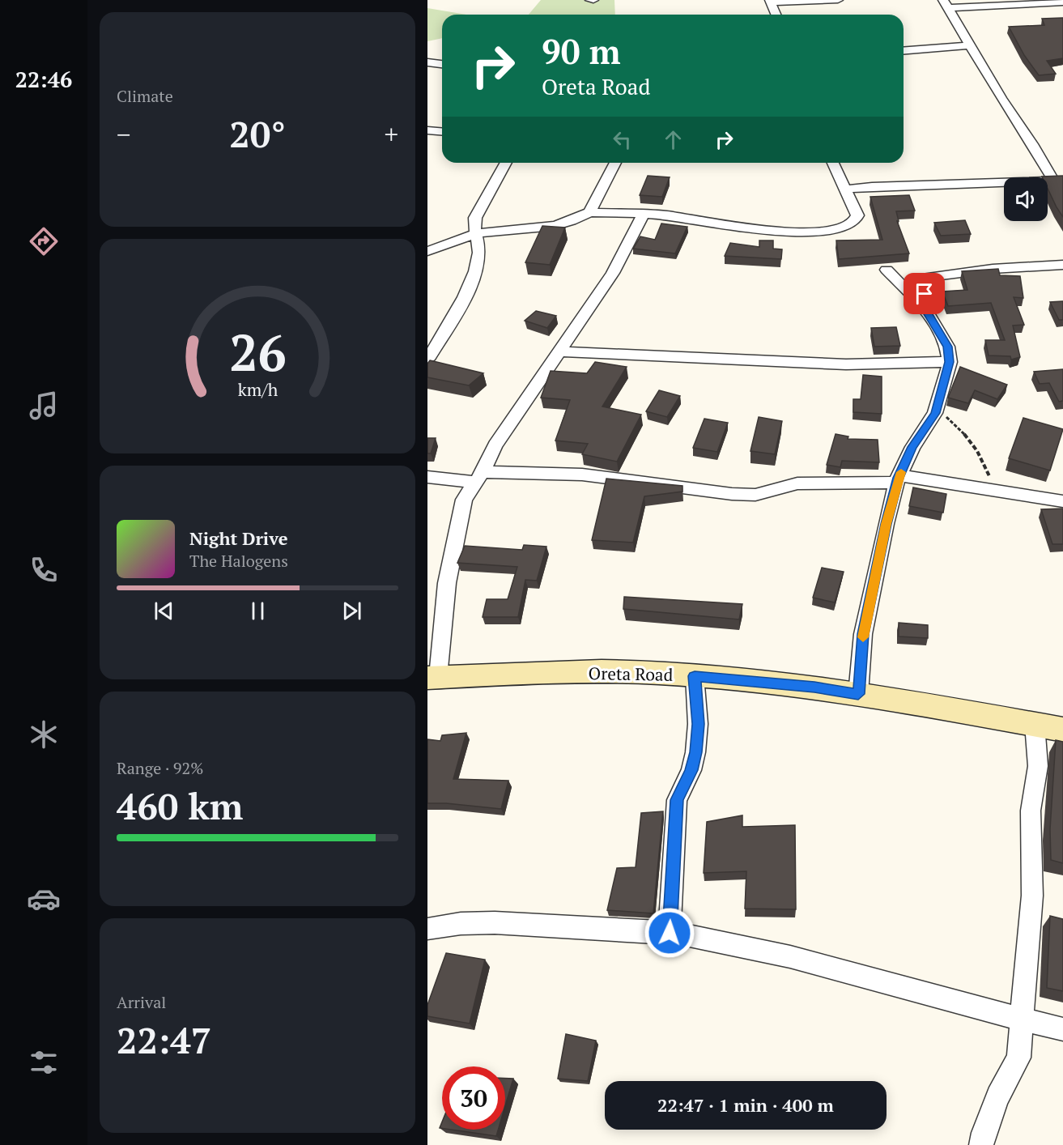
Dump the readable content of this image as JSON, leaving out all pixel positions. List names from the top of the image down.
{
  "streets": {
    "street": ["Oreta Road"]
  },
  "page": {
    "tabs": "22:46",
    "tile": [
      "Climate",
      ["Range · 92%", "460 km"],
      ["Arrival", "22:47"]
    ],
    "turn": ["90 m", "Oreta Road"],
    "heat": ["−", "20°", "+"],
    "song": ["Night Drive", "The Halogens"],
    "limit": "30",
    "trip": "22:47 · 1 min · 400 m",
    "gauge": ["26", "km/h"]
  }
}
